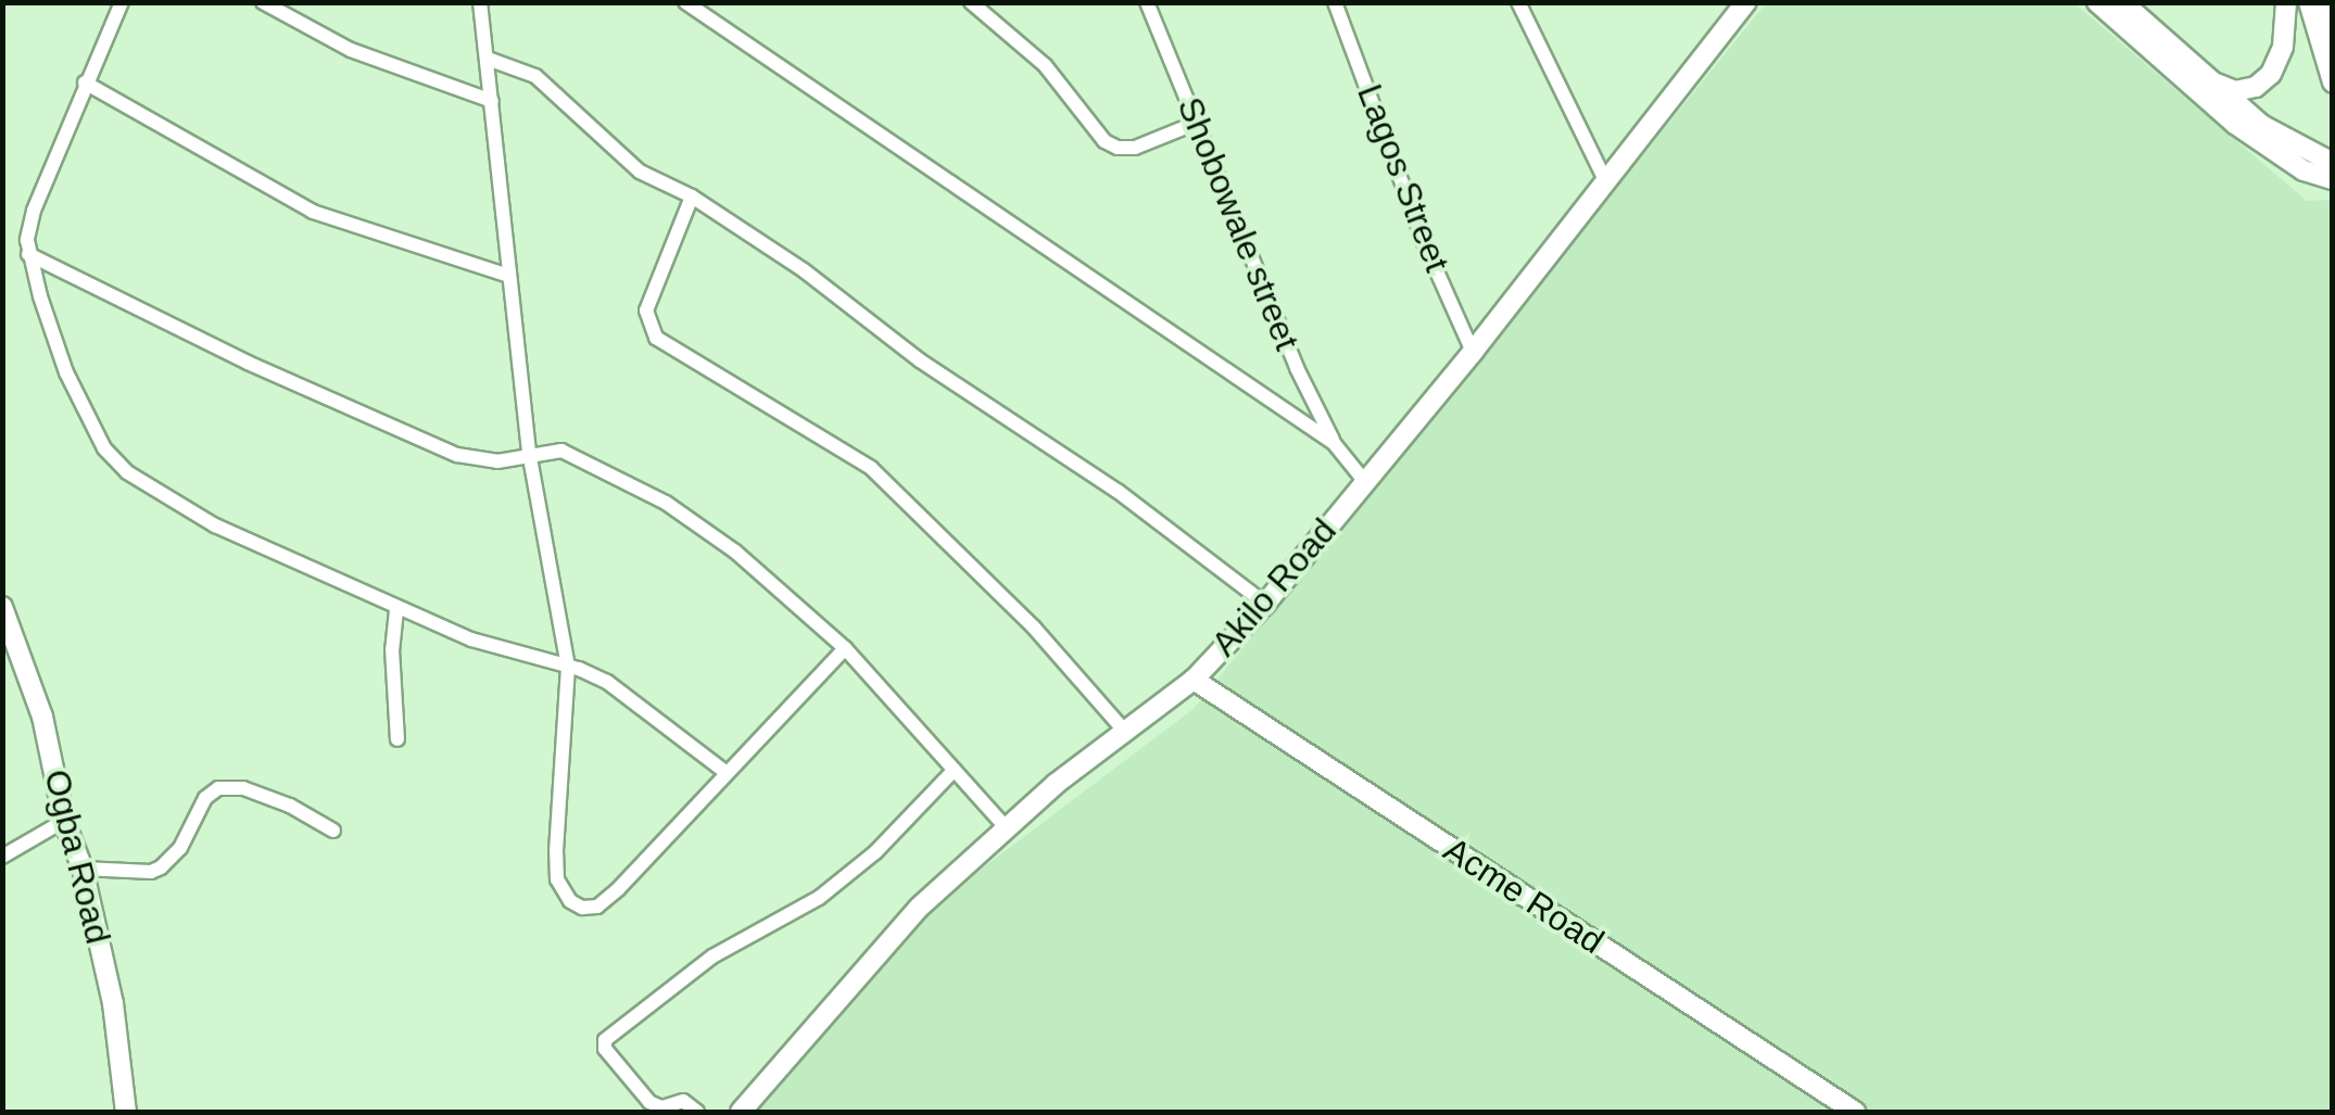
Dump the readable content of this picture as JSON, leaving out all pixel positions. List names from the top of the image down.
{
  "streets": {
    "street": [
      "Lagos Street",
      "Shobowale street",
      "Akilo Road",
      "Ogba Road",
      "Acme Road"
    ]
  },
  "crossings": [
    ["Lagos Street", "Akilo Road"],
    ["Akilo Road", "Acme Road"]
  ]
}
